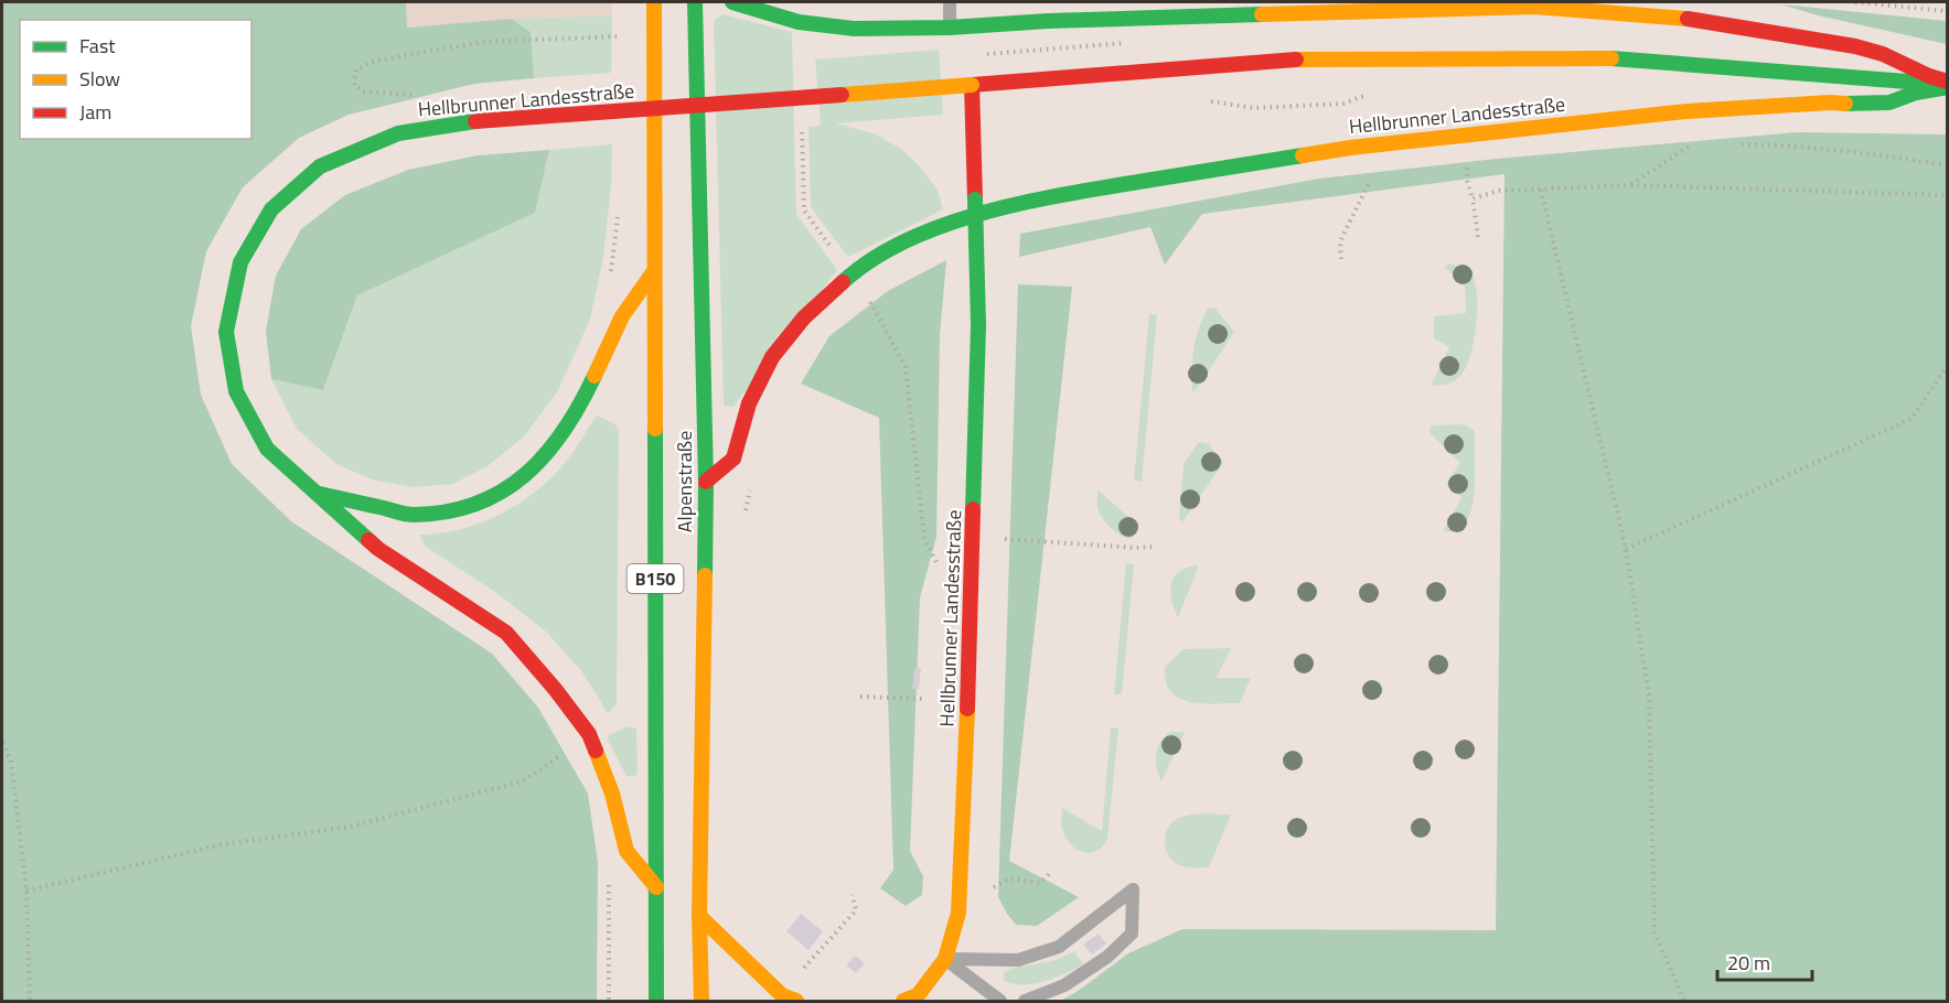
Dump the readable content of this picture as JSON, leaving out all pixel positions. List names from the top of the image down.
{
  "streets": {
    "main road": ["Hellbrunner Landesstraße", "Alpenstraße", "B150"]
  },
  "crossings": [
    ["Hellbrunner Landesstraße", "Alpenstraße"]
  ],
  "legend": ["Fast", "Slow", "Jam"],
  "scale_bar": "20 m"
}
